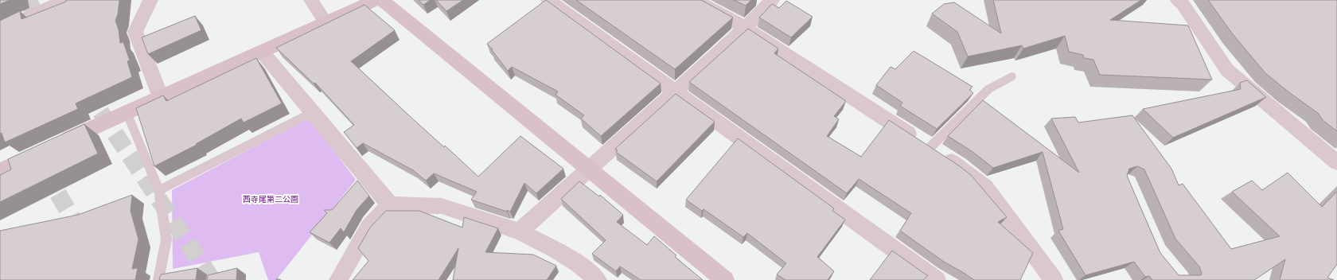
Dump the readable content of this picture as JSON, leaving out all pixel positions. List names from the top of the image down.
{
  "parks": ["西寺尾第二公園"]
}
